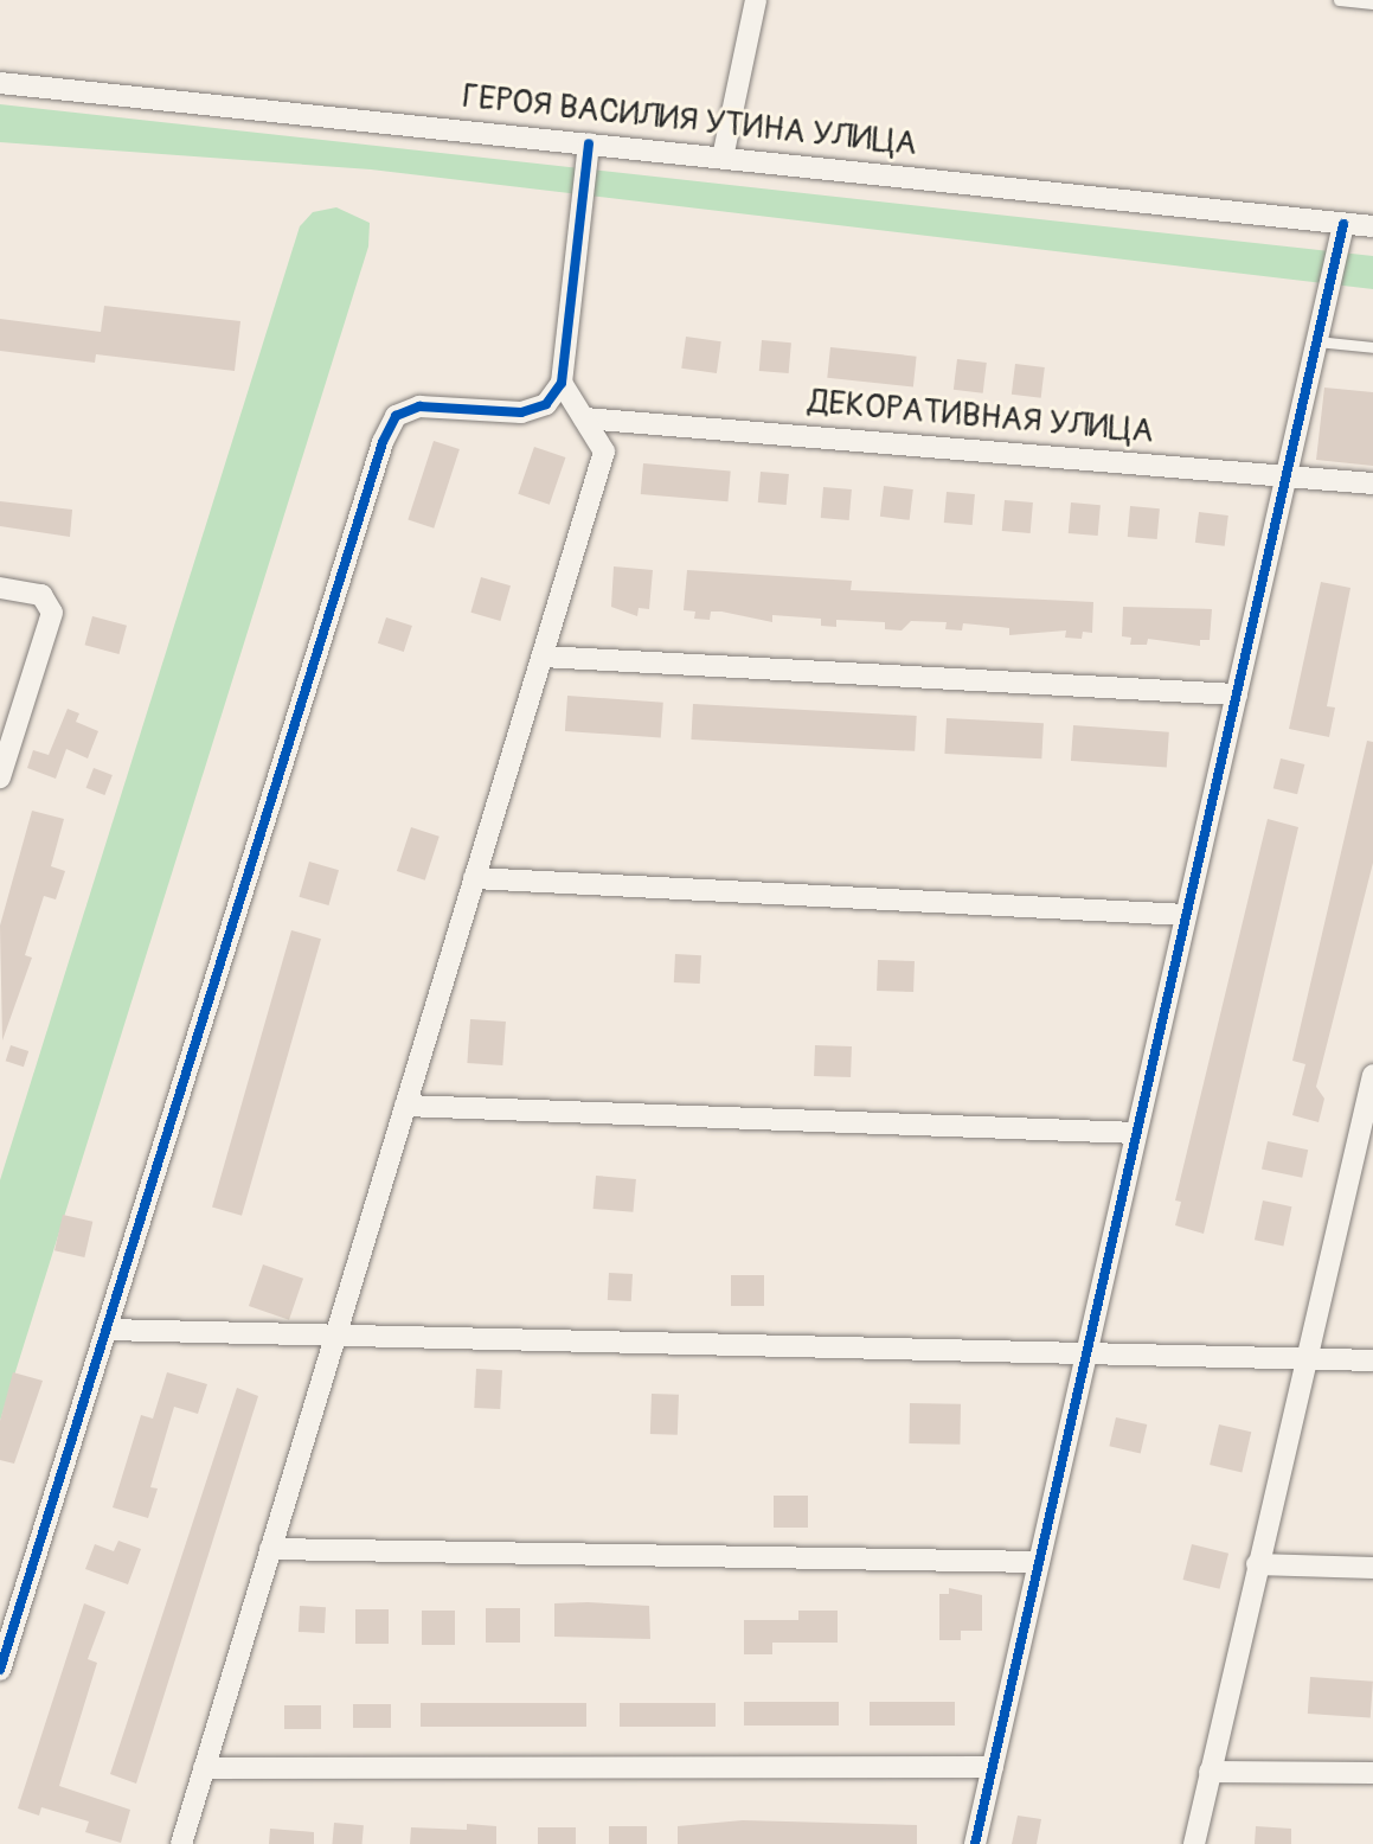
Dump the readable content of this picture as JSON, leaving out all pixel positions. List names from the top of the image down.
{
  "streets": {
    "street": ["ГЕРОЯ ВАСИЛИЯ УТИНА УЛИЦА", "ДЕКОРАТИВНАЯ УЛИЦА"]
  }
}
